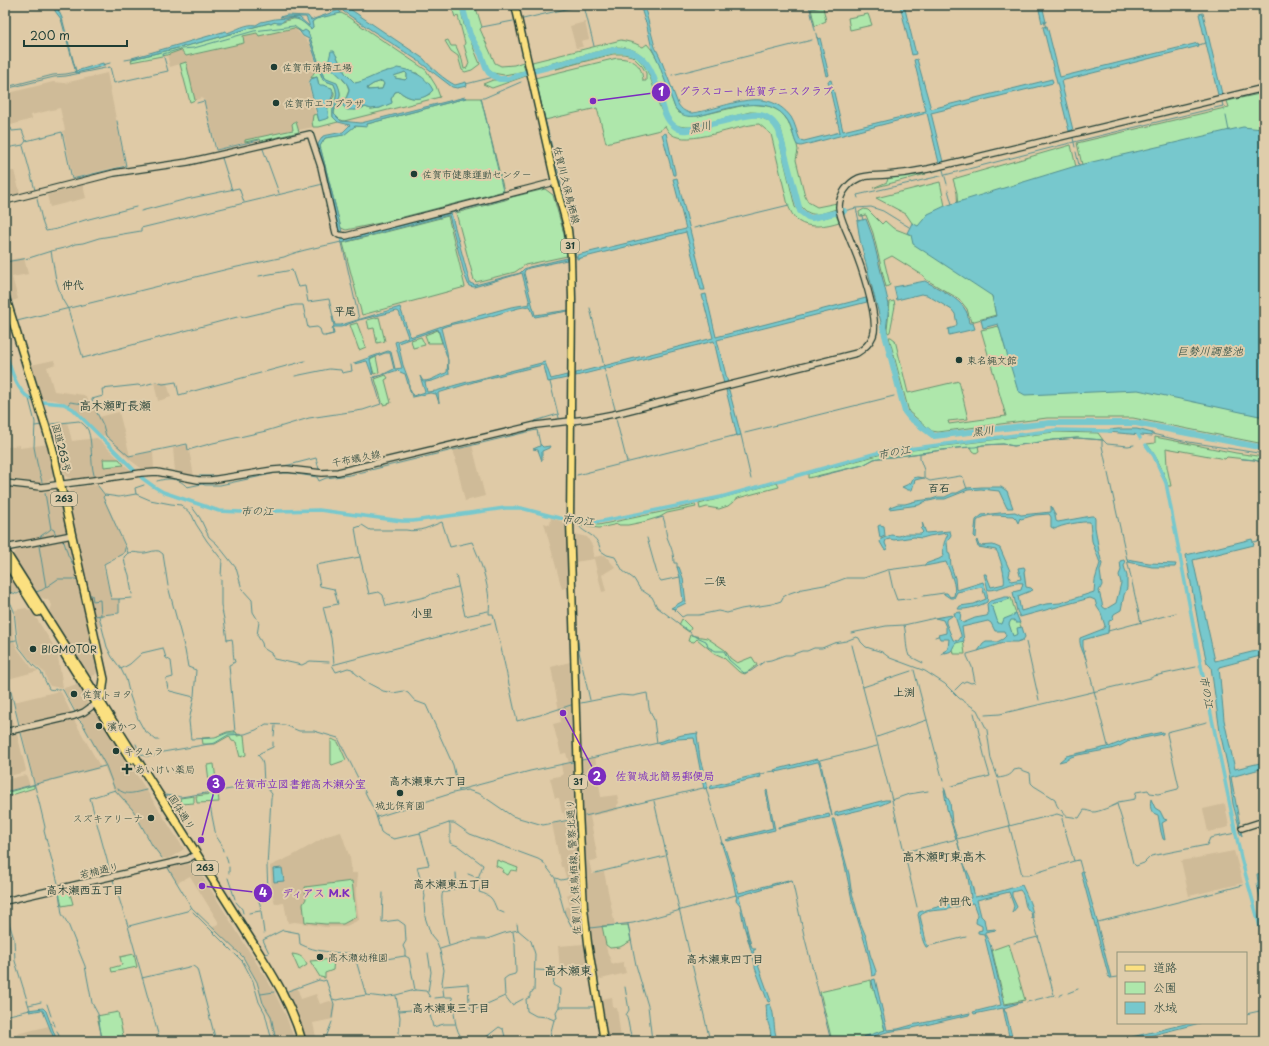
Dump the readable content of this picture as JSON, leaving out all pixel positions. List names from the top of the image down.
{
  "streets": {
    "highway": ["国道263号", "263", "国体通り"],
    "main road": ["佐賀川久保鳥栖線", "31", "佐賀川久保鳥栖線, 警察北通り"],
    "street": ["千布蠣久線", "若楠通り"]
  },
  "crossings": [
    ["佐賀川久保鳥栖線", "千布蠣久線"],
    ["佐賀川久保鳥栖線", "佐賀川久保鳥栖線, 警察北通り"],
    ["国道263号", "千布蠣久線"],
    ["国道263号", "263"],
    ["国道263号", "国体通り"],
    ["千布蠣久線", "佐賀川久保鳥栖線, 警察北通り"],
    ["263", "国体通り"],
    ["国体通り", "若楠通り"]
  ],
  "districts": [
    "仲代",
    "平尾",
    "高木瀬町長瀬",
    "百石",
    "二俣",
    "小里",
    "上渕",
    "高木瀬東六丁目",
    "高木瀬町東高木",
    "高木瀬東五丁目",
    "高木瀬西五丁目",
    "仲田代",
    "高木瀬東四丁目",
    "高木瀬東",
    "高木瀬東三丁目"
  ],
  "water": ["黒川", "巨勢川調整池", "市の江"],
  "places": {
    "other": [
      "佐賀市清掃工場",
      "グラスコート佐賀テニスクラブ",
      "佐賀市エコプラザ",
      "佐賀市健康運動センター",
      "東名縄文館",
      "BIGMOTOR",
      "佐賀トヨタ",
      "佐賀城北簡易郵便局",
      "濱かつ",
      "キタムラ",
      "城北保育園",
      "スズキアリーナ",
      "佐賀市立図書館高木瀬分室",
      "ディアス M.K",
      "高木瀬幼稚園"
    ],
    "health": ["あいけい薬局"]
  },
  "legend": ["道路", "公園", "水域"],
  "scale_bar": "200 m"
}
